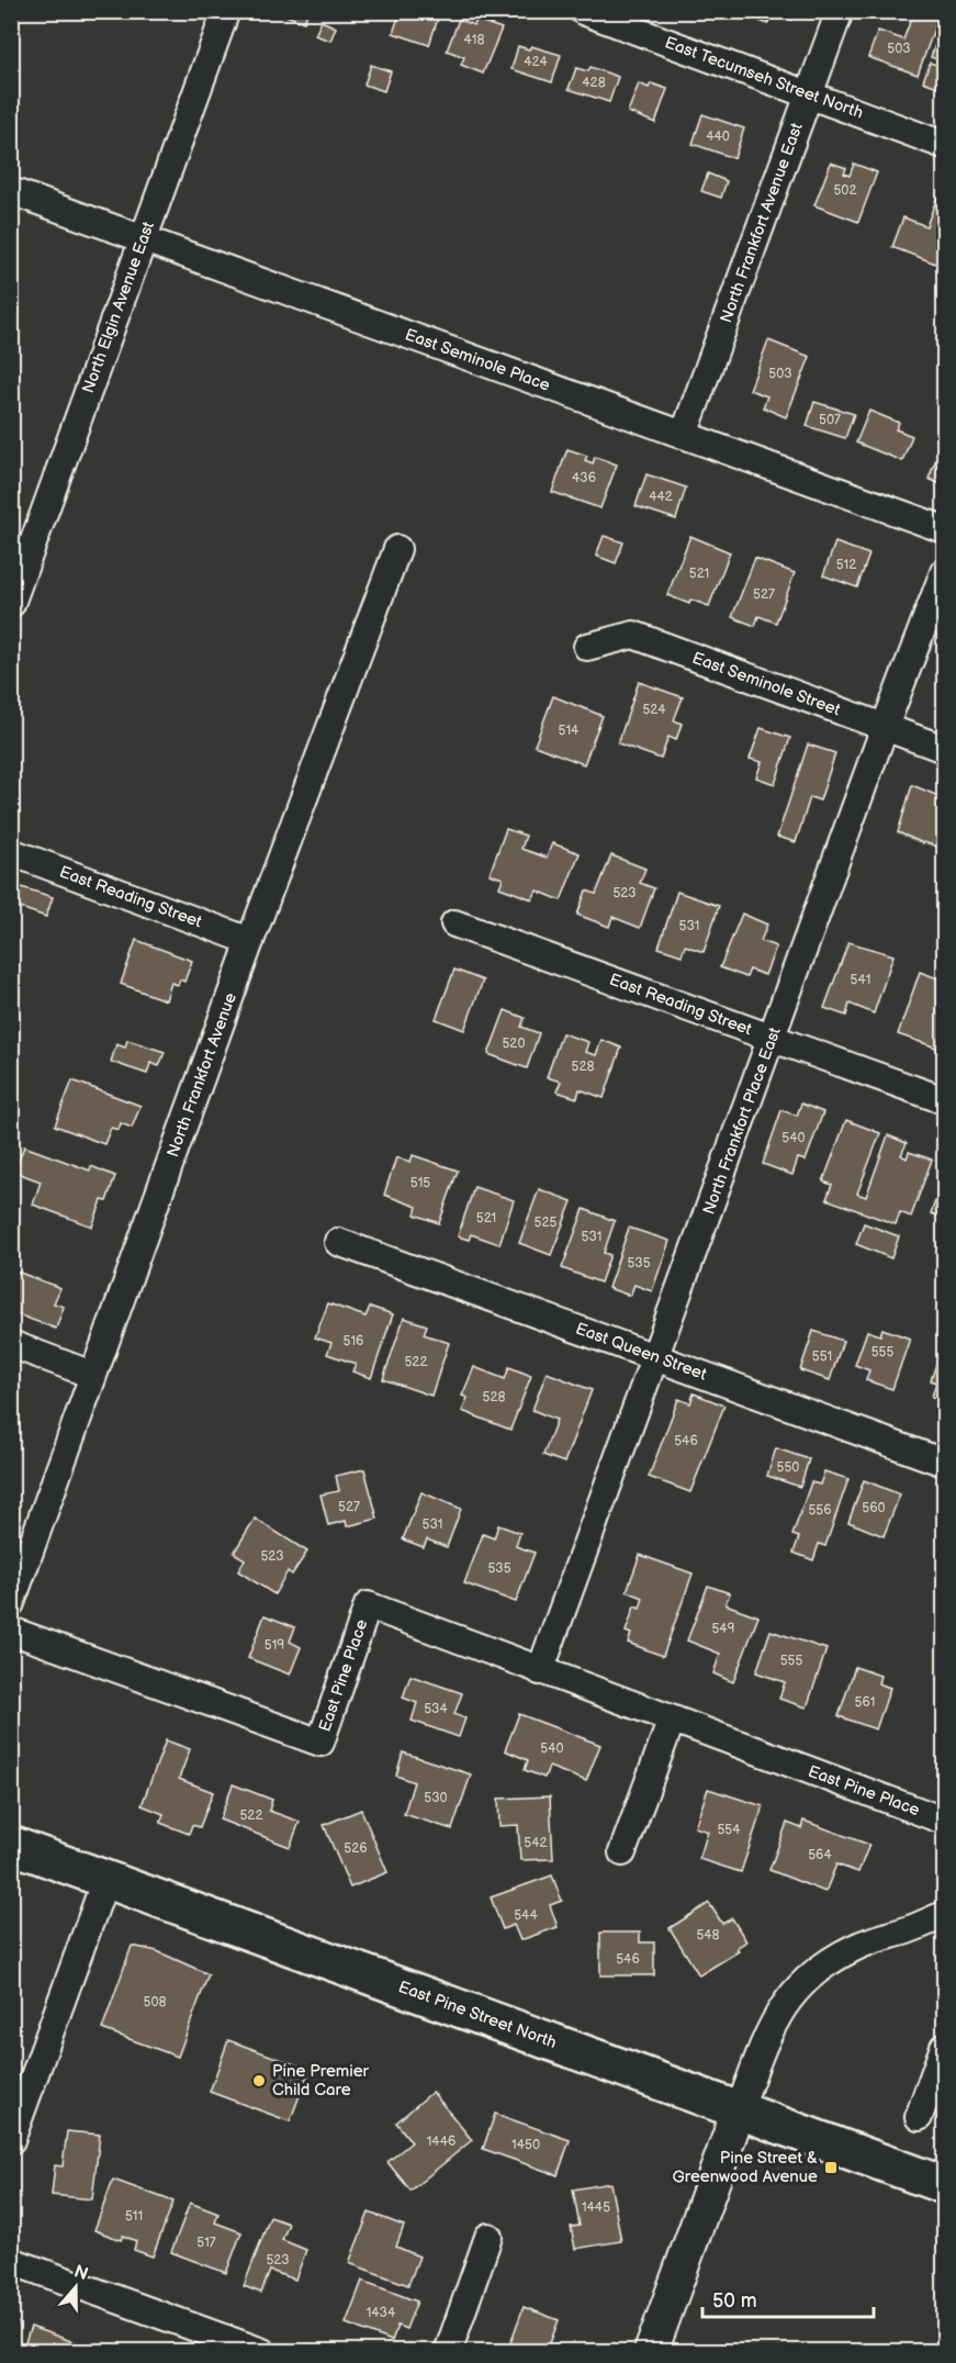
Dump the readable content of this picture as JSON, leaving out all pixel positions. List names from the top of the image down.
{
  "streets": {
    "main road": ["East Pine Street North"],
    "street": [
      "East Tecumseh Street North",
      "North Frankfort Avenue East",
      "North Elgin Avenue East",
      "East Seminole Place",
      "East Seminole Street",
      "East Reading Street",
      "North Frankfort Avenue",
      "North Frankfort Place East",
      "East Queen Street",
      "East Pine Place"
    ]
  },
  "crossings": [
    ["East Tecumseh Street North", "North Frankfort Avenue East"],
    ["North Frankfort Avenue East", "East Seminole Place"],
    ["North Elgin Avenue East", "East Seminole Place"],
    ["East Seminole Street", "North Frankfort Place East"],
    ["East Reading Street", "North Frankfort Avenue"],
    ["East Reading Street", "North Frankfort Place East"],
    ["North Frankfort Place East", "East Queen Street"],
    ["North Frankfort Place East", "East Pine Place"]
  ],
  "places": {
    "other": ["Pine Premier Child Care"],
    "transit": ["Pine Street & Greenwood Avenue"]
  },
  "house_numbers": [
    "418",
    "503",
    "424",
    "428",
    "440",
    "502",
    "503",
    "507",
    "436",
    "442",
    "512",
    "521",
    "527",
    "524",
    "514",
    "523",
    "531",
    "541",
    "520",
    "528",
    "540",
    "515",
    "521",
    "525",
    "531",
    "535",
    "516",
    "555",
    "551",
    "522",
    "528",
    "546",
    "550",
    "527",
    "560",
    "556",
    "531",
    "523",
    "535",
    "549",
    "519",
    "555",
    "561",
    "534",
    "540",
    "530",
    "522",
    "554",
    "542",
    "526",
    "564",
    "544",
    "548",
    "546",
    "508",
    "1446",
    "1450",
    "1445",
    "511",
    "517",
    "523",
    "1434"
  ],
  "scale_bar": "50 m",
  "north": "top"
}
